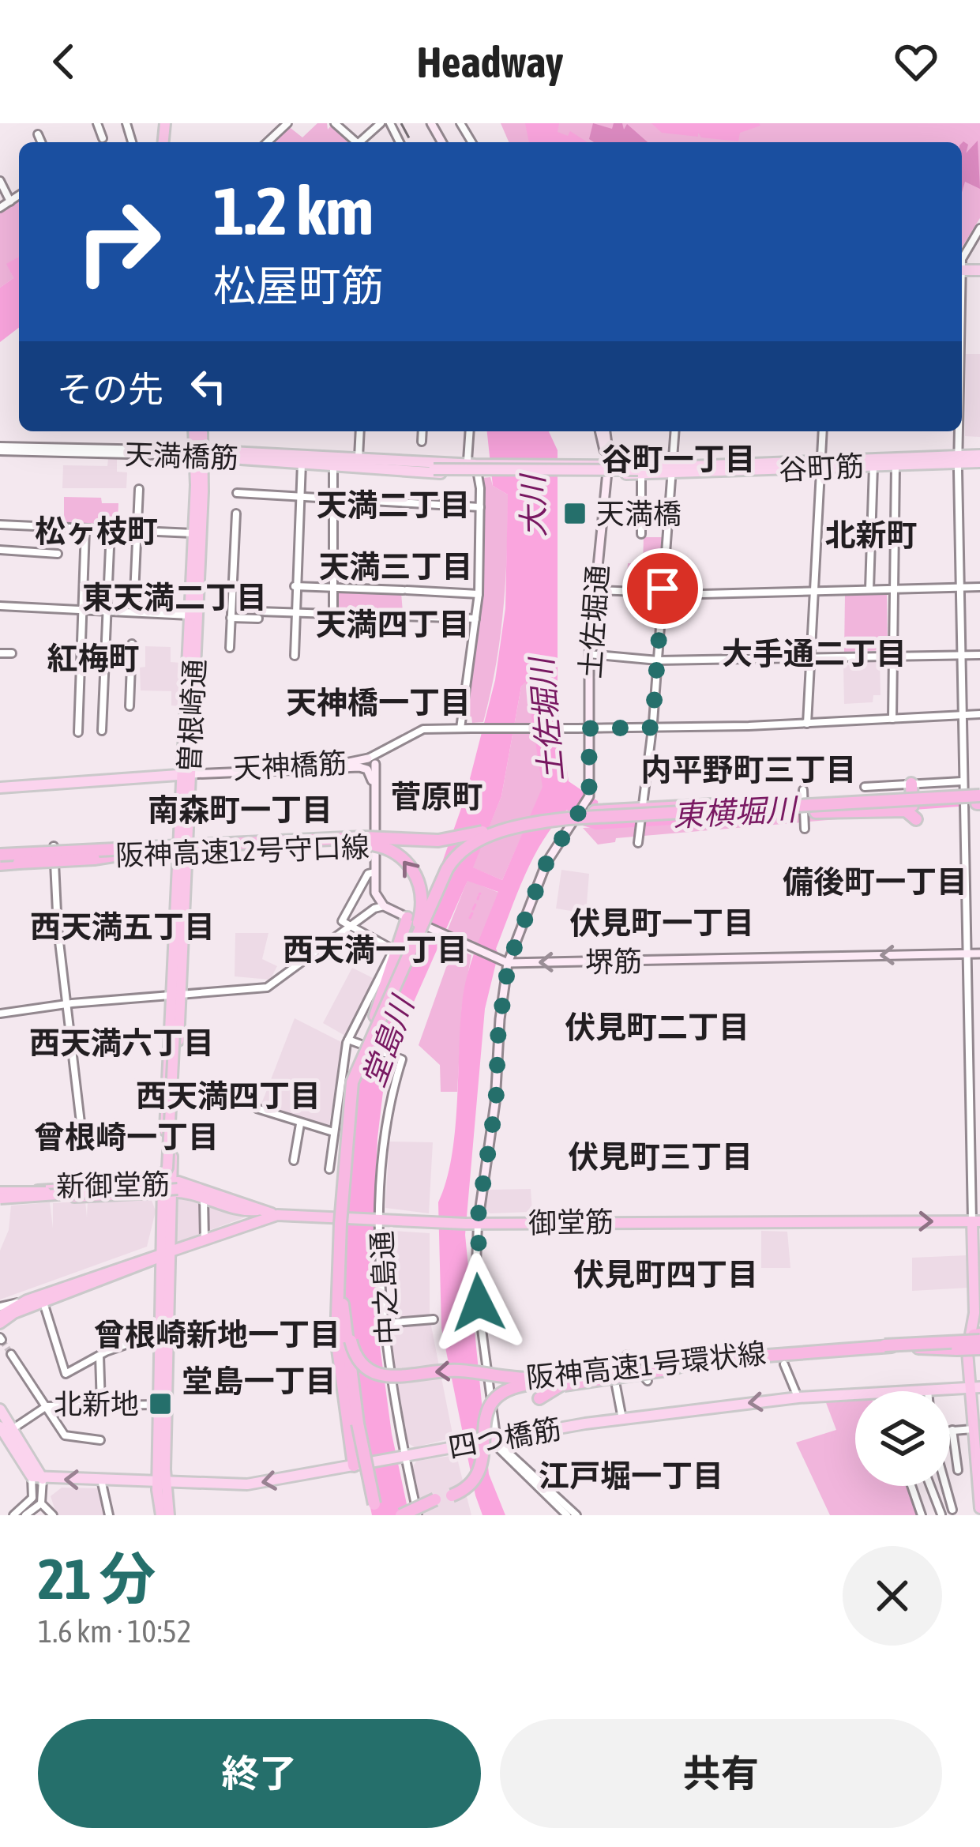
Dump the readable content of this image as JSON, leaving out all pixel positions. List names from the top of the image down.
{
  "streets": {
    "highway": [
      "曽根崎通",
      "阪神高速12号守口線",
      "新御堂筋",
      "御堂筋",
      "阪神高速1号環状線"
    ],
    "main road": [
      "天満橋筋",
      "谷町筋",
      "土佐堀通",
      "天神橋筋",
      "堺筋",
      "四つ橋筋"
    ],
    "street": ["中之島通"]
  },
  "crossings": [
    ["天満橋筋", "谷町筋"],
    ["天満橋筋", "土佐堀通"],
    ["天満橋筋", "曽根崎通"],
    ["谷町筋", "土佐堀通"],
    ["土佐堀通", "天神橋筋"],
    ["土佐堀通", "堺筋"],
    ["土佐堀通", "御堂筋"],
    ["土佐堀通", "四つ橋筋"],
    ["曽根崎通", "天神橋筋"],
    ["曽根崎通", "新御堂筋"],
    ["曽根崎通", "御堂筋"],
    ["曽根崎通", "四つ橋筋"],
    ["阪神高速12号守口線", "阪神高速1号環状線"],
    ["新御堂筋", "御堂筋"],
    ["御堂筋", "中之島通"],
    ["御堂筋", "阪神高速1号環状線"],
    ["中之島通", "四つ橋筋"]
  ],
  "one_way": ["堺筋", "御堂筋", "四つ橋筋"],
  "districts": [
    "谷町一丁目",
    "天満二丁目",
    "松ヶ枝町",
    "北新町",
    "天満三丁目",
    "東天満二丁目",
    "天満四丁目",
    "大手通二丁目",
    "紅梅町",
    "天神橋一丁目",
    "内平野町三丁目",
    "菅原町",
    "南森町一丁目",
    "備後町一丁目",
    "伏見町一丁目",
    "西天満五丁目",
    "西天満一丁目",
    "伏見町二丁目",
    "西天満六丁目",
    "西天満四丁目",
    "曾根崎一丁目",
    "伏見町三丁目",
    "伏見町四丁目",
    "曾根崎新地一丁目",
    "堂島一丁目",
    "江戸堀一丁目"
  ],
  "water": [
    "大川",
    "土佐堀川",
    "東横堀川",
    "堂島川"
  ],
  "places": {
    "transit": ["天満橋", "北新地"]
  },
  "page": {
    "header": "Headway",
    "turn": ["1.2 km", "松屋町筋"],
    "then": "その先",
    "heading": ["21 分", "1.6 km · 10:52"],
    "buttons": ["終了", "共有"]
  }
}
